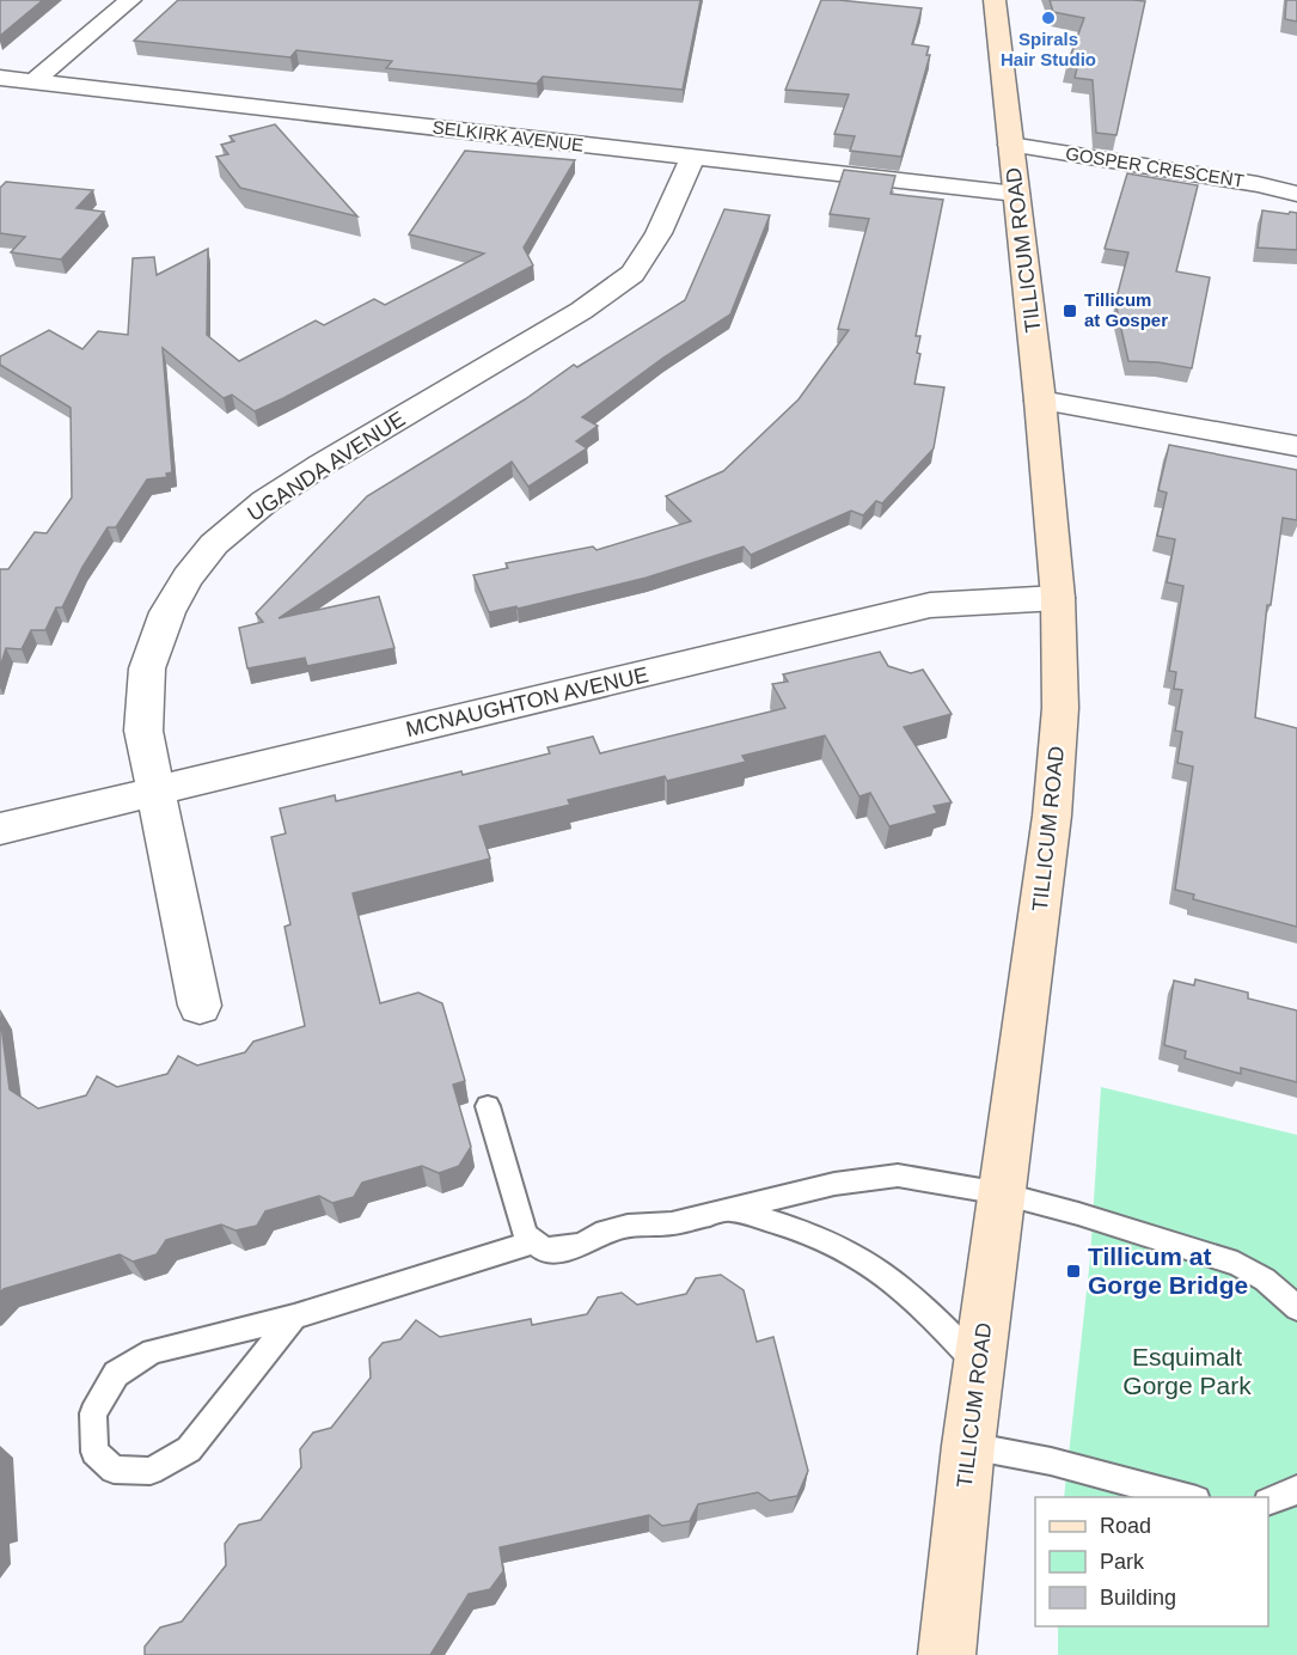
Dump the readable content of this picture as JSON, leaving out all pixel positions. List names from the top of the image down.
{
  "streets": {
    "main road": ["TILLICUM ROAD"],
    "street": [
      "SELKIRK AVENUE",
      "GOSPER CRESCENT",
      "UGANDA AVENUE",
      "MCNAUGHTON AVENUE"
    ]
  },
  "crossings": [
    ["SELKIRK AVENUE", "TILLICUM ROAD"],
    ["SELKIRK AVENUE", "UGANDA AVENUE"],
    ["GOSPER CRESCENT", "TILLICUM ROAD"],
    ["TILLICUM ROAD", "MCNAUGHTON AVENUE"],
    ["UGANDA AVENUE", "MCNAUGHTON AVENUE"]
  ],
  "parks": ["Esquimalt Gorge Park"],
  "places": {
    "other": ["Spirals Hair Studio"],
    "transit": ["Tillicum at Gosper", "Tillicum at Gorge Bridge"]
  },
  "legend": ["Road", "Park", "Building"]
}
